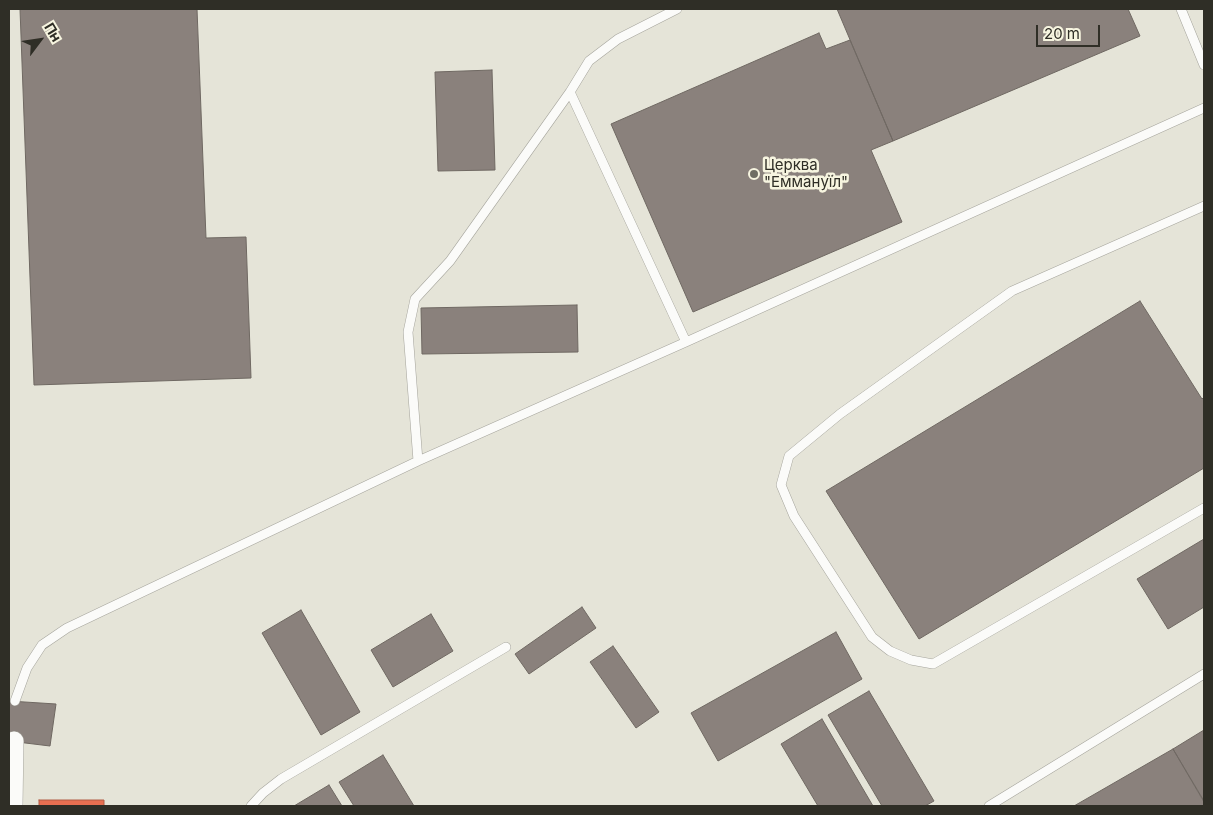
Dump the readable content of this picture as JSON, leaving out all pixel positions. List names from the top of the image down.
{
  "places": ["Церква \"Еммануїл\""],
  "scale_bar": "20 m",
  "north": "top right"
}
